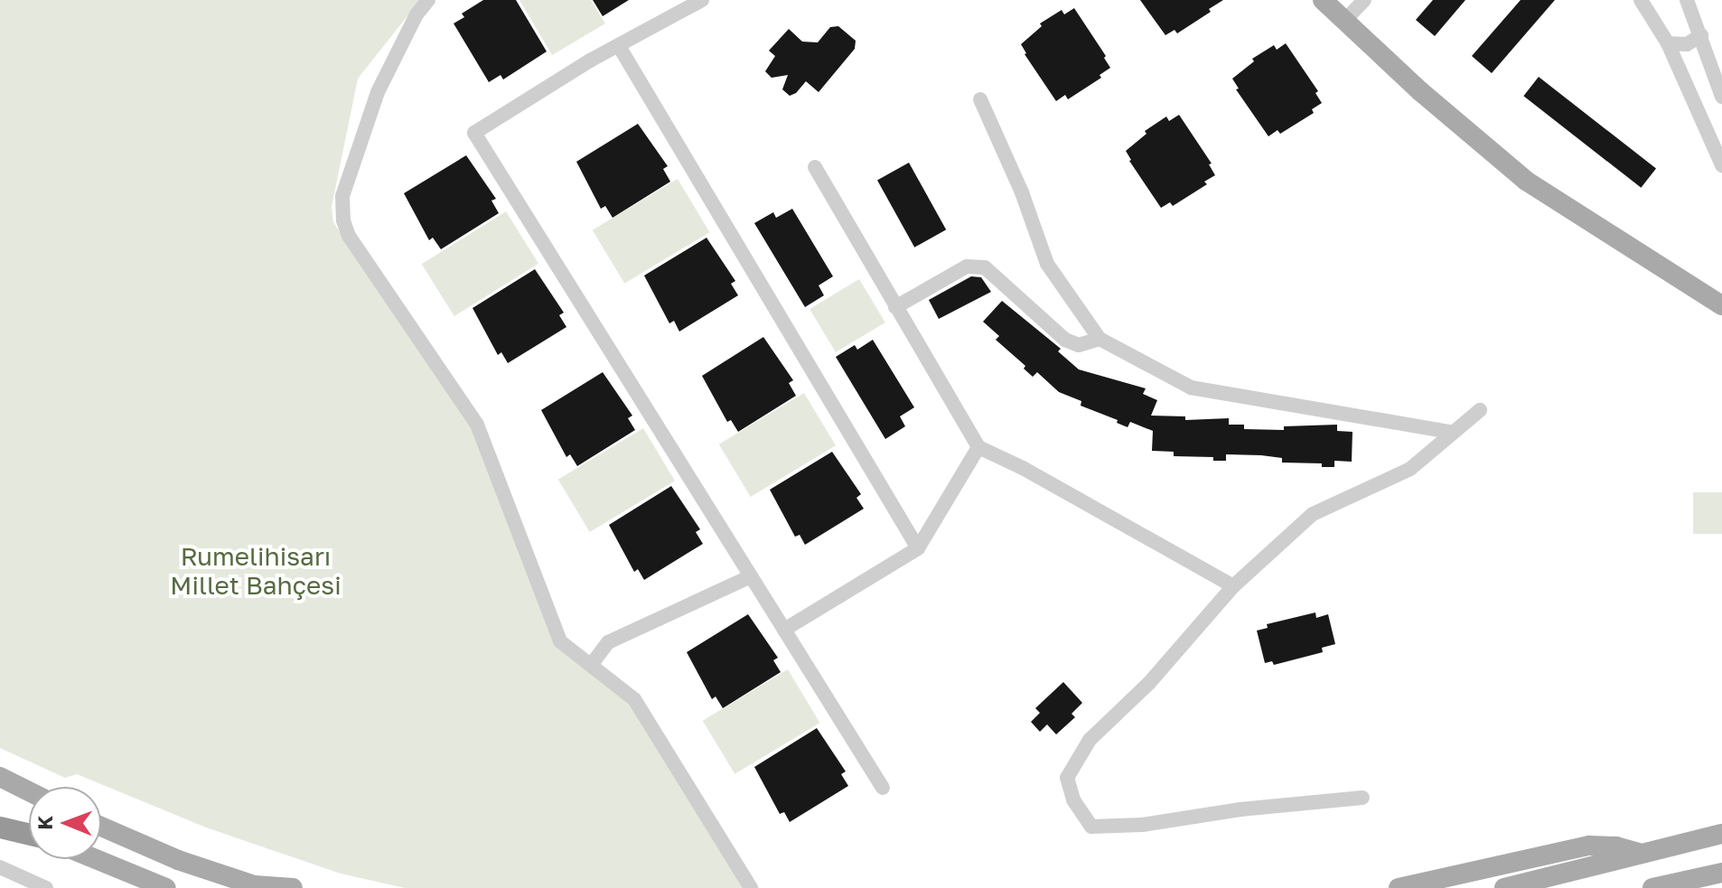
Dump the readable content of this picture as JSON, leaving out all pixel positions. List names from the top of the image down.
{
  "parks": ["Rumelihisarı Millet Bahçesi"],
  "north": "left"
}
